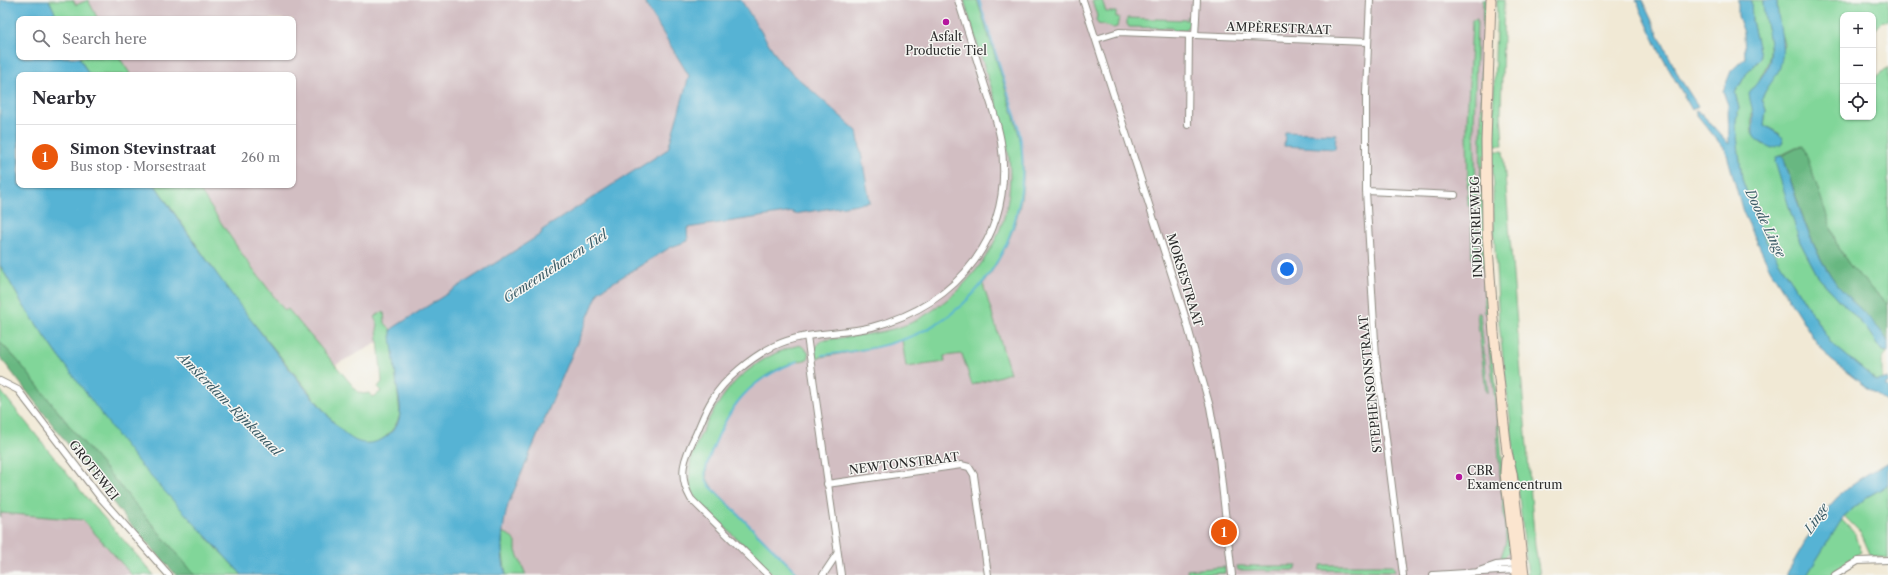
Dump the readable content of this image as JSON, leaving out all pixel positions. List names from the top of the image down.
{
  "streets": {
    "main road": ["INDUSTRIEWEG"],
    "street": [
      "AMPÈRESTRAAT",
      "MORSESTRAAT",
      "STEPHENSONSTRAAT",
      "NEWTONSTRAAT",
      "GROTEWEI"
    ]
  },
  "crossings": [
    ["AMPÈRESTRAAT", "MORSESTRAAT"],
    ["AMPÈRESTRAAT", "STEPHENSONSTRAAT"]
  ],
  "water": [
    "Doode Linge",
    "Gemeentehaven Tiel",
    "Amsterdam-Rijnkanaal",
    "Linge"
  ],
  "places": ["Asfalt Productie Tiel", "CBR Examencentrum"],
  "page": {
    "map_buttons": ["+", "−"],
    "search": "Search here",
    "heading": "Nearby",
    "list": [
      {
        "mark": "1",
        "name": "Simon Stevinstraat",
        "note": "Bus stop · Morsestraat",
        "value": "260 m"
      }
    ],
    "pins": "1"
  }
}
